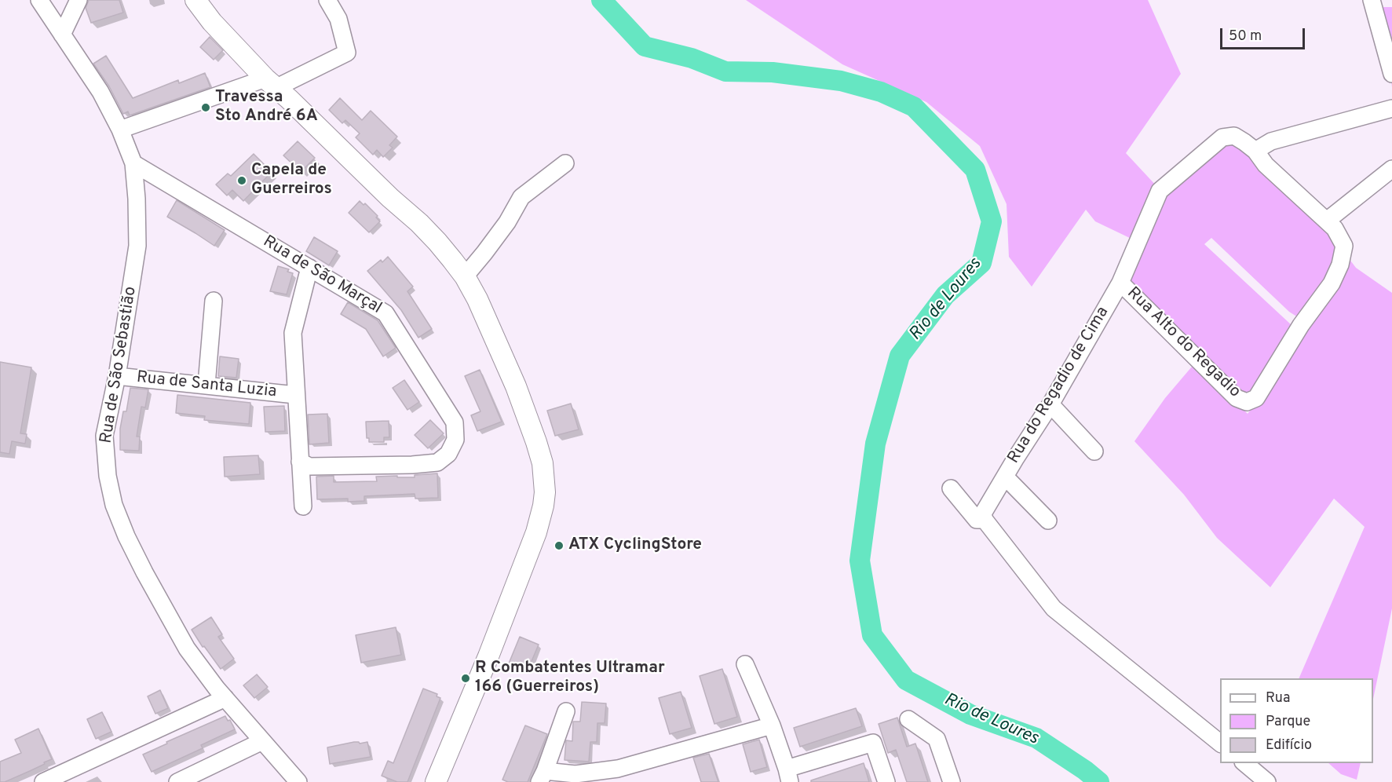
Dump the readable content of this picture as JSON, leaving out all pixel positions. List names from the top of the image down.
{
  "streets": {
    "street": [
      "Rua de São Marçal",
      "Rua Alto do Regadio",
      "Rua de São Sebastião",
      "Rua de Santa Luzia",
      "Rua do Regadio de Cima"
    ]
  },
  "crossings": [
    ["Rua de São Marçal", "Rua de São Sebastião"],
    ["Rua Alto do Regadio", "Rua do Regadio de Cima"],
    ["Rua de São Sebastião", "Rua de Santa Luzia"]
  ],
  "water": ["Rio de Loures"],
  "places": [
    "Travessa Sto André 6A",
    "Capela de Guerreiros",
    "ATX CyclingStore",
    "R Combatentes Ultramar 166 (Guerreiros)"
  ],
  "legend": ["Rua", "Parque", "Edifício"],
  "scale_bar": "50 m"
}
